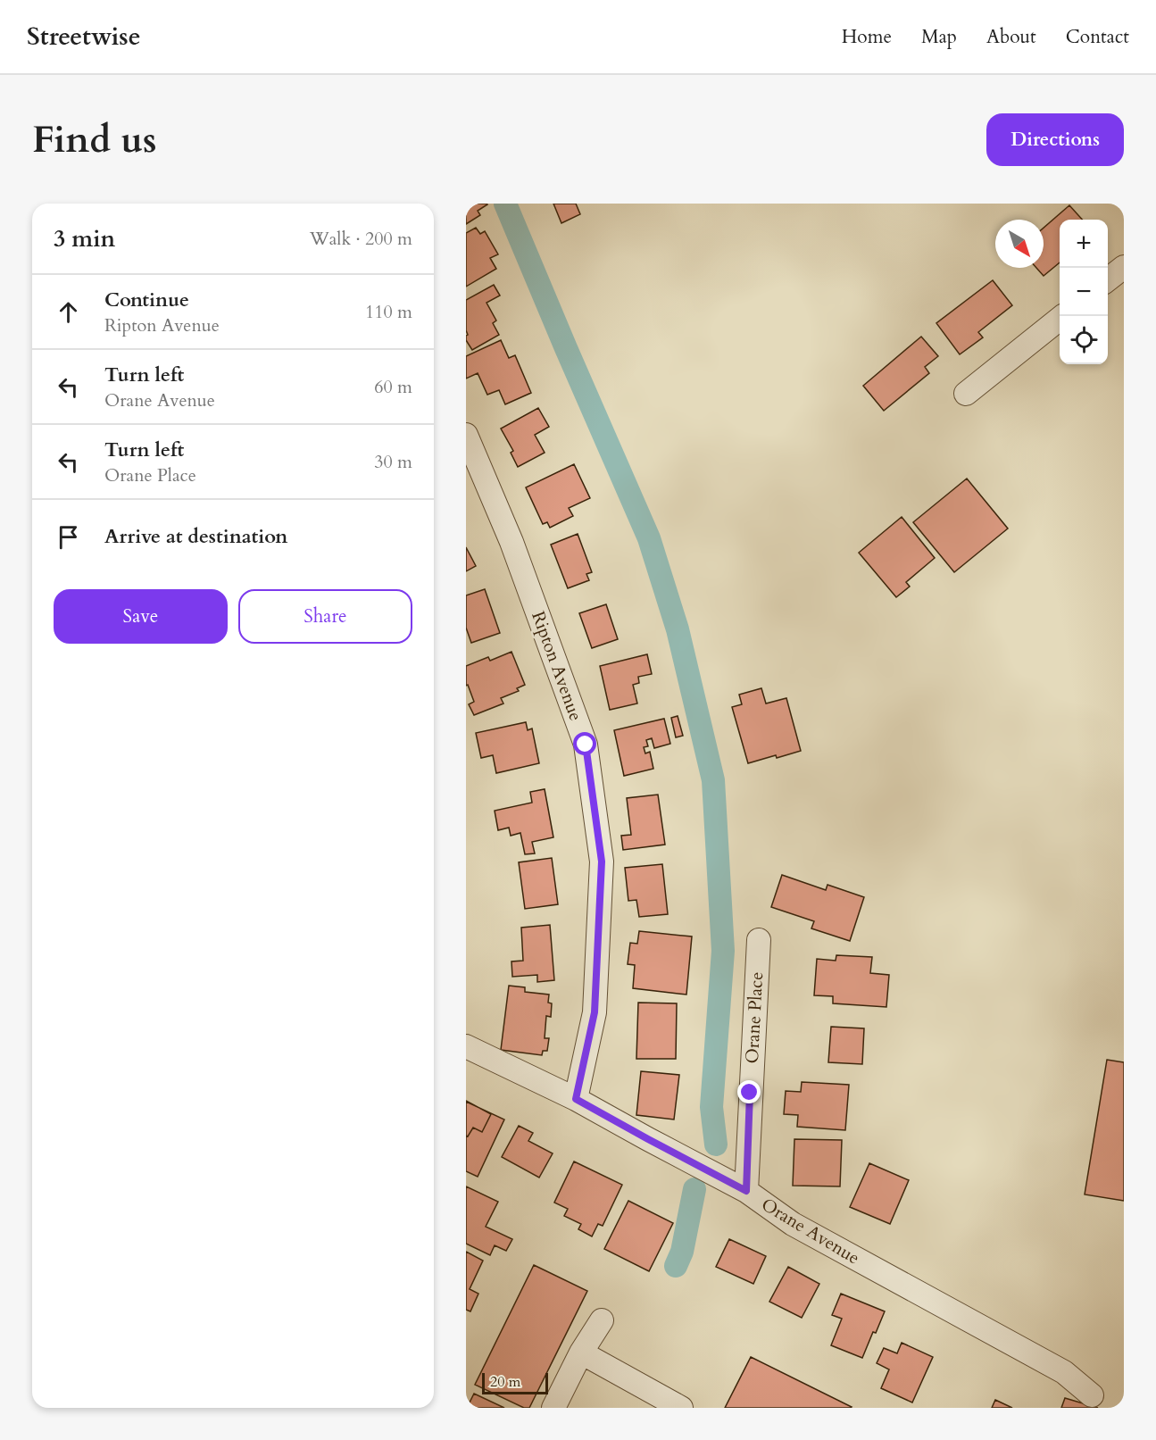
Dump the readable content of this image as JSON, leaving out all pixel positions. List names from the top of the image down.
{
  "streets": {
    "street": ["Ripton Avenue", "Orane Place", "Orane Avenue"]
  },
  "crossings": [
    ["Ripton Avenue", "Orane Avenue"],
    ["Orane Place", "Orane Avenue"]
  ],
  "scale_bar": "20 m",
  "north": "bottom right",
  "page": {
    "header": "Streetwise",
    "nav": [
      "Home",
      "Map",
      "About",
      "Contact"
    ],
    "buttons": [
      "Directions",
      ["Save", "Share"]
    ],
    "title": "Find us",
    "heading": ["3 min", "Walk · 200 m"],
    "map_buttons": ["+", "−"],
    "list": [
      ["Continue", "Ripton Avenue", "110 m"],
      ["Turn left", "Orane Avenue", "60 m"],
      ["Turn left", "Orane Place", "30 m"],
      "Arrive at destination"
    ],
    "scale": "20 m"
  }
}
